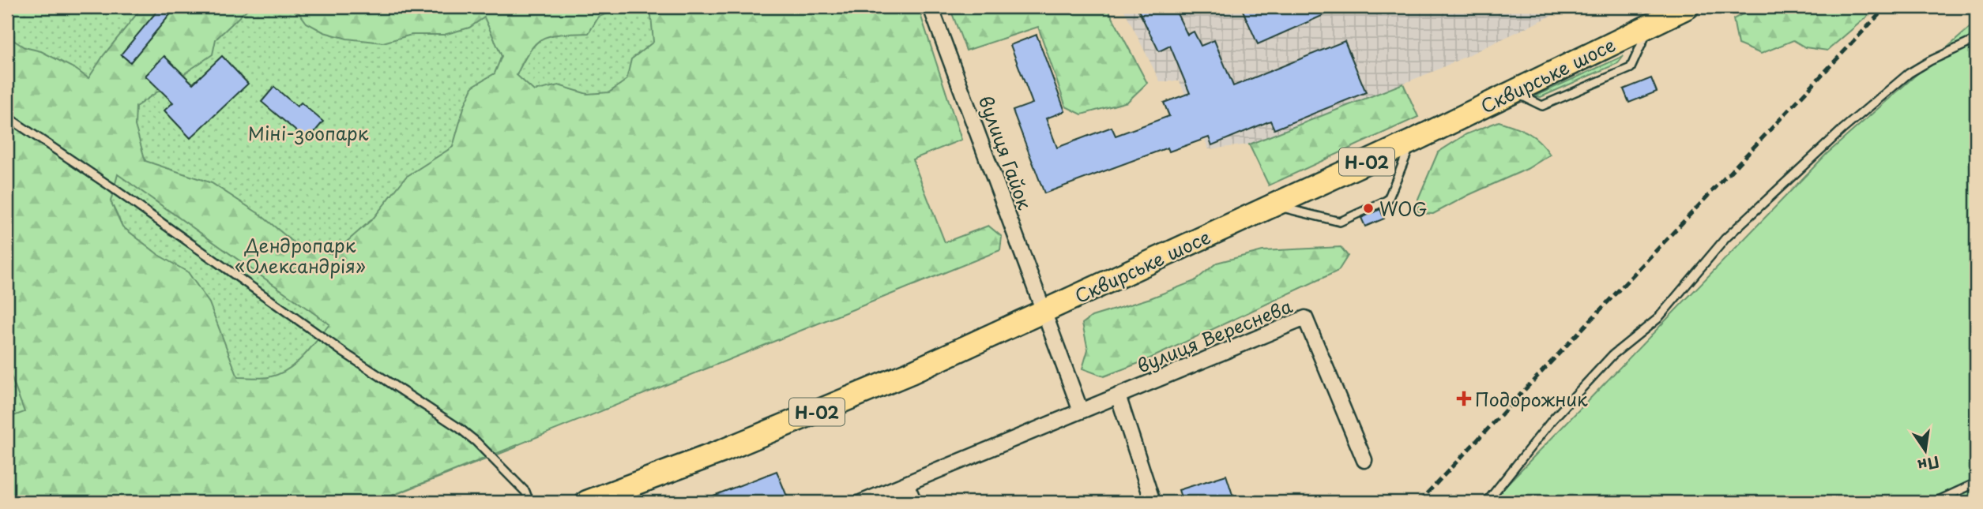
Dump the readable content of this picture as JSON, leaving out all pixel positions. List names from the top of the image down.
{
  "streets": {
    "main road": ["Сквирське шосе", "Н-02"],
    "street": ["вулиця Гайок", "вулиця Вереснева"]
  },
  "crossings": [
    ["Сквирське шосе", "вулиця Гайок"]
  ],
  "parks": ["Міні-зоопарк", "Дендропарк «Олександрія»"],
  "places": {
    "other": ["WOG"],
    "health": ["Подорожник"]
  },
  "north": "bottom"
}
